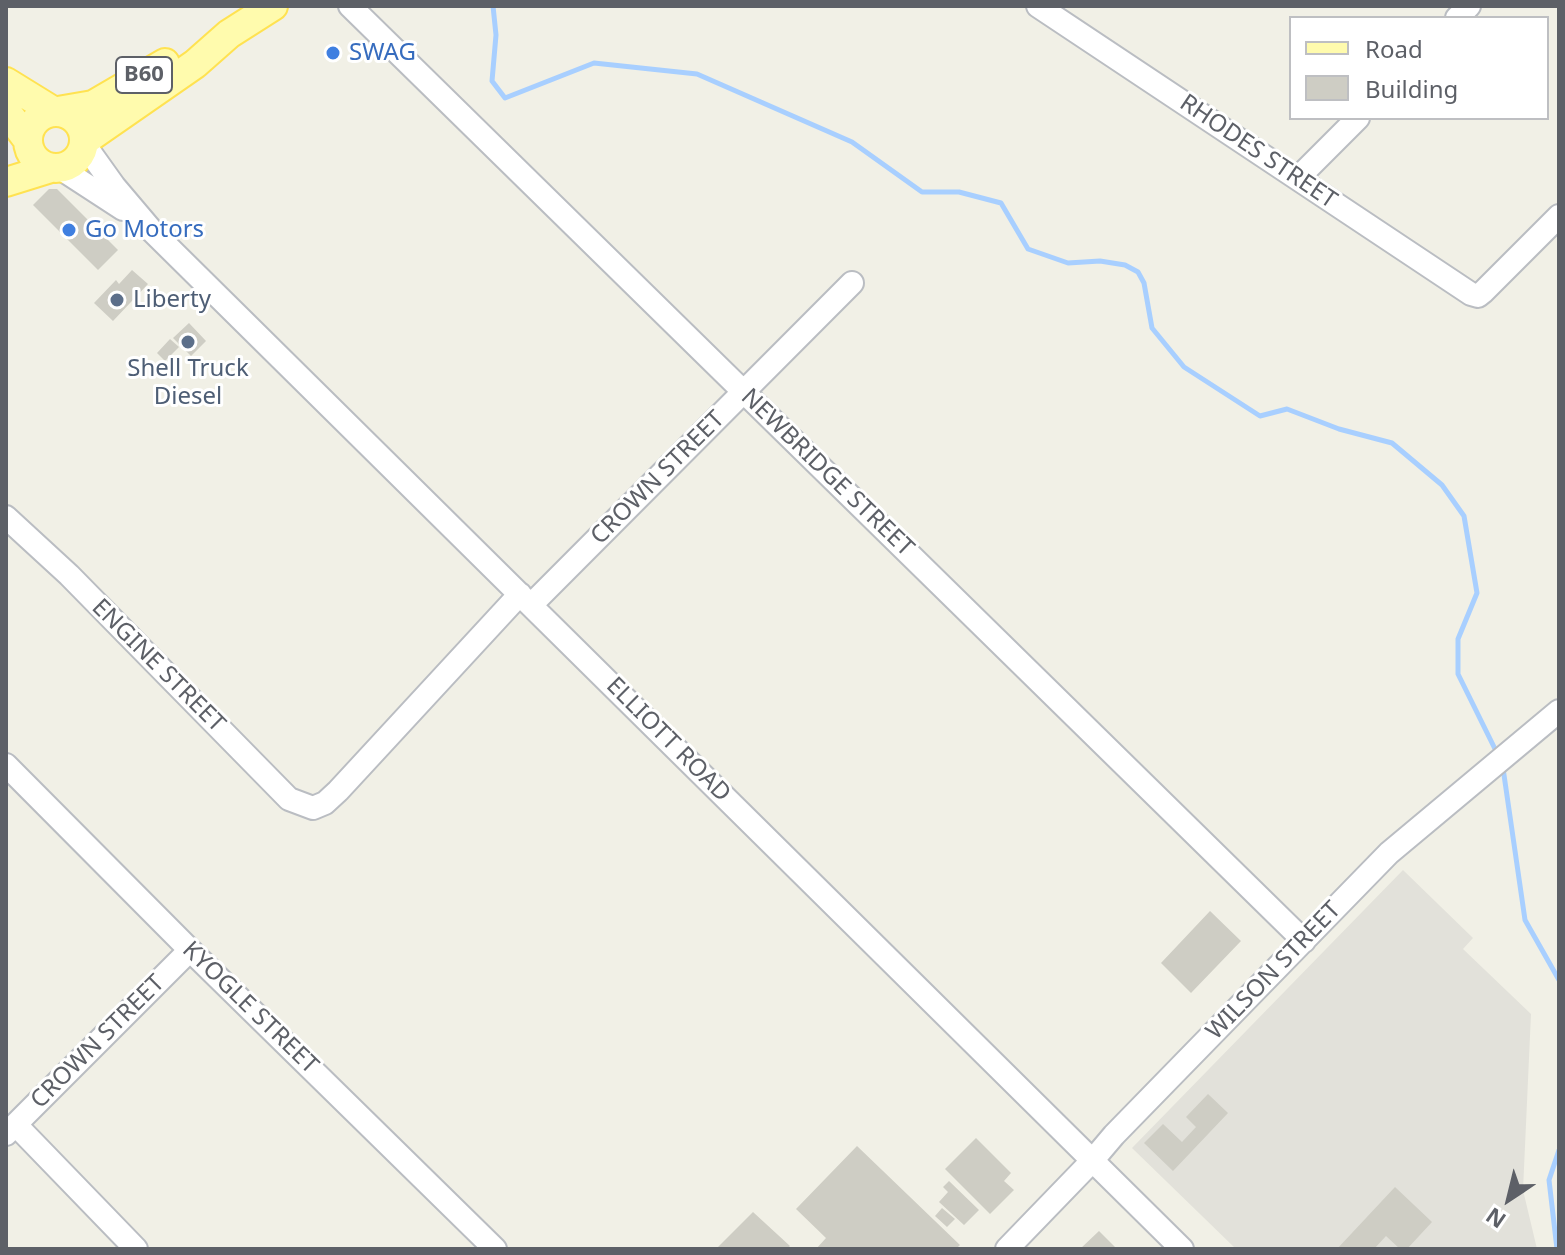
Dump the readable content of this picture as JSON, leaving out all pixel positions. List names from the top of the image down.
{
  "streets": {
    "main road": ["B60"],
    "street": [
      "RHODES STREET",
      "NEWBRIDGE STREET",
      "CROWN STREET",
      "ENGINE STREET",
      "ELLIOTT ROAD",
      "WILSON STREET",
      "KYOGLE STREET"
    ]
  },
  "crossings": [
    ["B60", "ELLIOTT ROAD"],
    ["NEWBRIDGE STREET", "CROWN STREET"],
    ["NEWBRIDGE STREET", "WILSON STREET"],
    ["CROWN STREET", "ENGINE STREET"],
    ["CROWN STREET", "ELLIOTT ROAD"],
    ["CROWN STREET", "KYOGLE STREET"],
    ["ELLIOTT ROAD", "WILSON STREET"]
  ],
  "places": [
    "SWAG",
    "Go Motors",
    "Liberty",
    "Shell Truck Diesel"
  ],
  "legend": ["Road", "Building"],
  "north": "bottom left"
}
